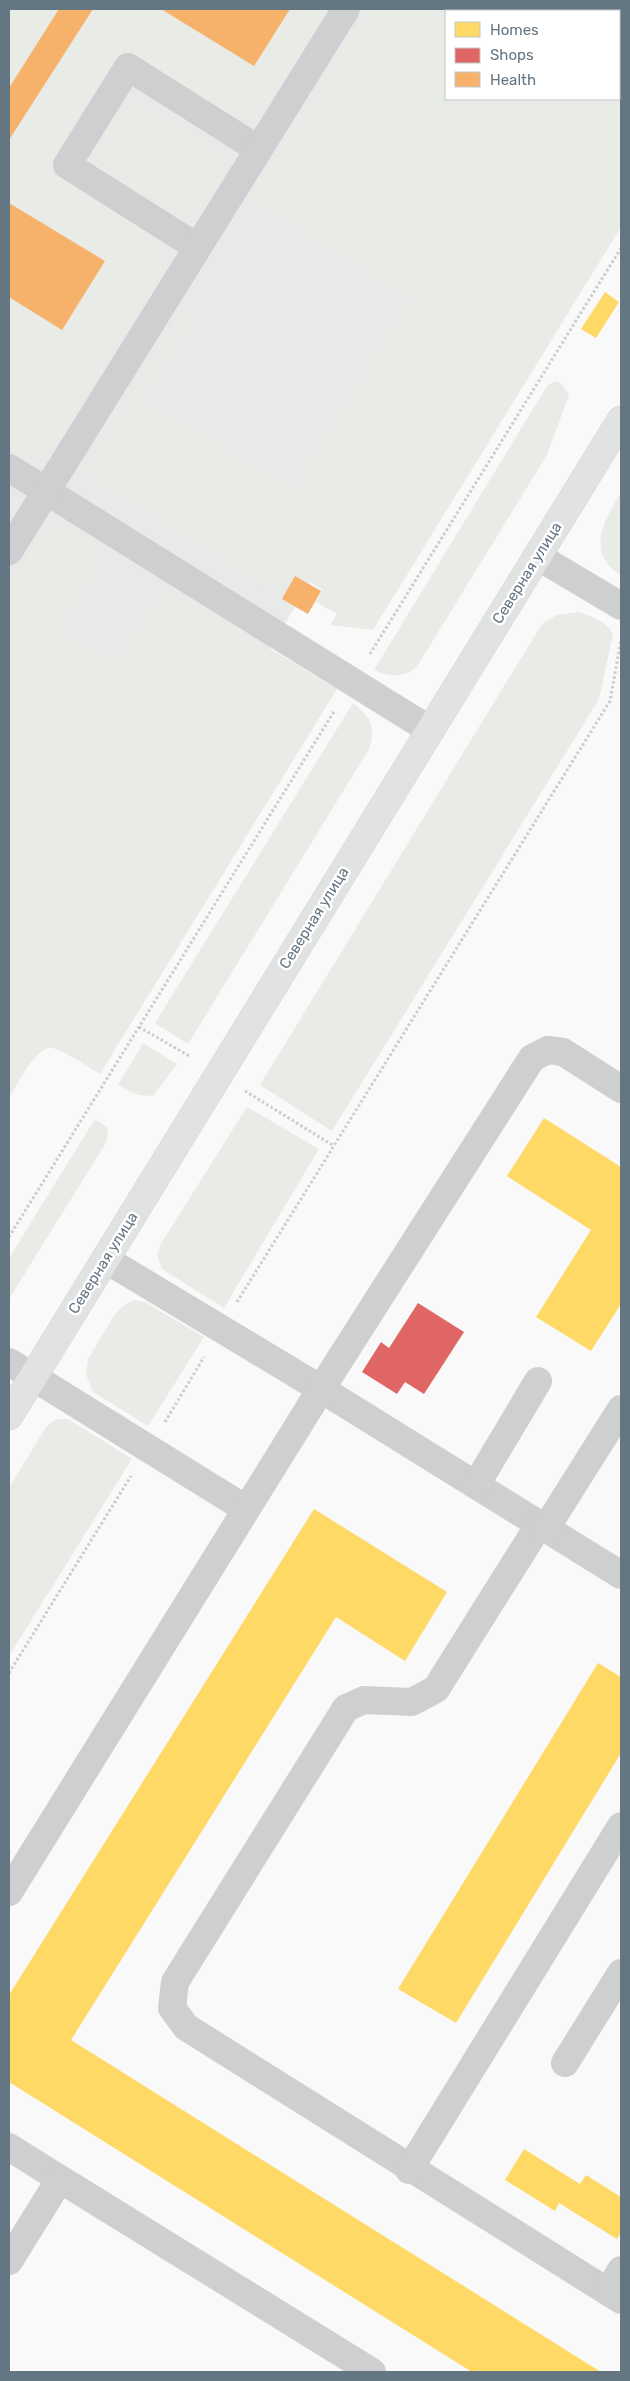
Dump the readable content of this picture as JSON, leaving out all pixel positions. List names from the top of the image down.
{
  "streets": {
    "main road": ["Северная улица"]
  },
  "legend": ["Homes", "Shops", "Health"]
}
